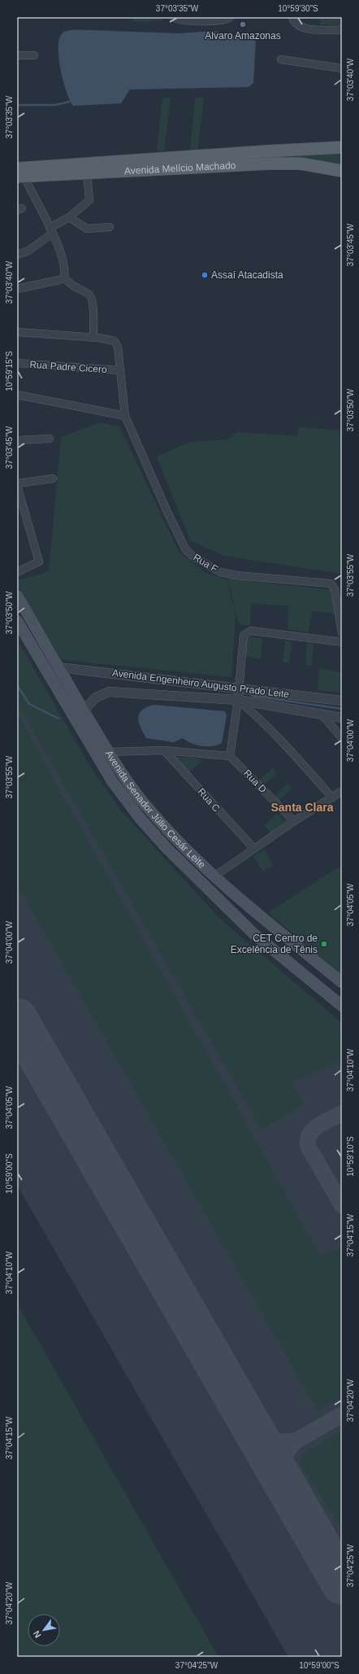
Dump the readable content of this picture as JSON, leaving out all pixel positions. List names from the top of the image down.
{
  "streets": {
    "main road": ["Avenida Melício Machado", "Avenida Senador Júlio Cesár Leite"],
    "street": [
      "Rua Padre Cicero",
      "Rua F",
      "Avenida Engenheiro Augusto Prado Leite",
      "Rua D",
      "Rua C"
    ]
  },
  "crossings": [
    ["Rua Padre Cicero", "Rua F"],
    ["Avenida Engenheiro Augusto Prado Leite", "Avenida Senador Júlio Cesár Leite"]
  ],
  "districts": ["Santa Clara"],
  "places": ["Alvaro Amazonas", "Assaí Atacadista", "CET Centro de Excelência de Tênis"],
  "north": "bottom left",
  "coordinates": [
    "37°03'35\"W",
    "10°59'30\"S",
    "37°03'40\"W",
    "37°03'45\"W",
    "10°59'15\"S",
    "37°03'50\"W",
    "37°03'55\"W",
    "37°04'00\"W",
    "37°04'05\"W",
    "37°04'10\"W",
    "10°59'10\"S",
    "10°59'00\"S",
    "37°04'15\"W",
    "37°04'20\"W",
    "37°04'25\"W"
  ]
}
